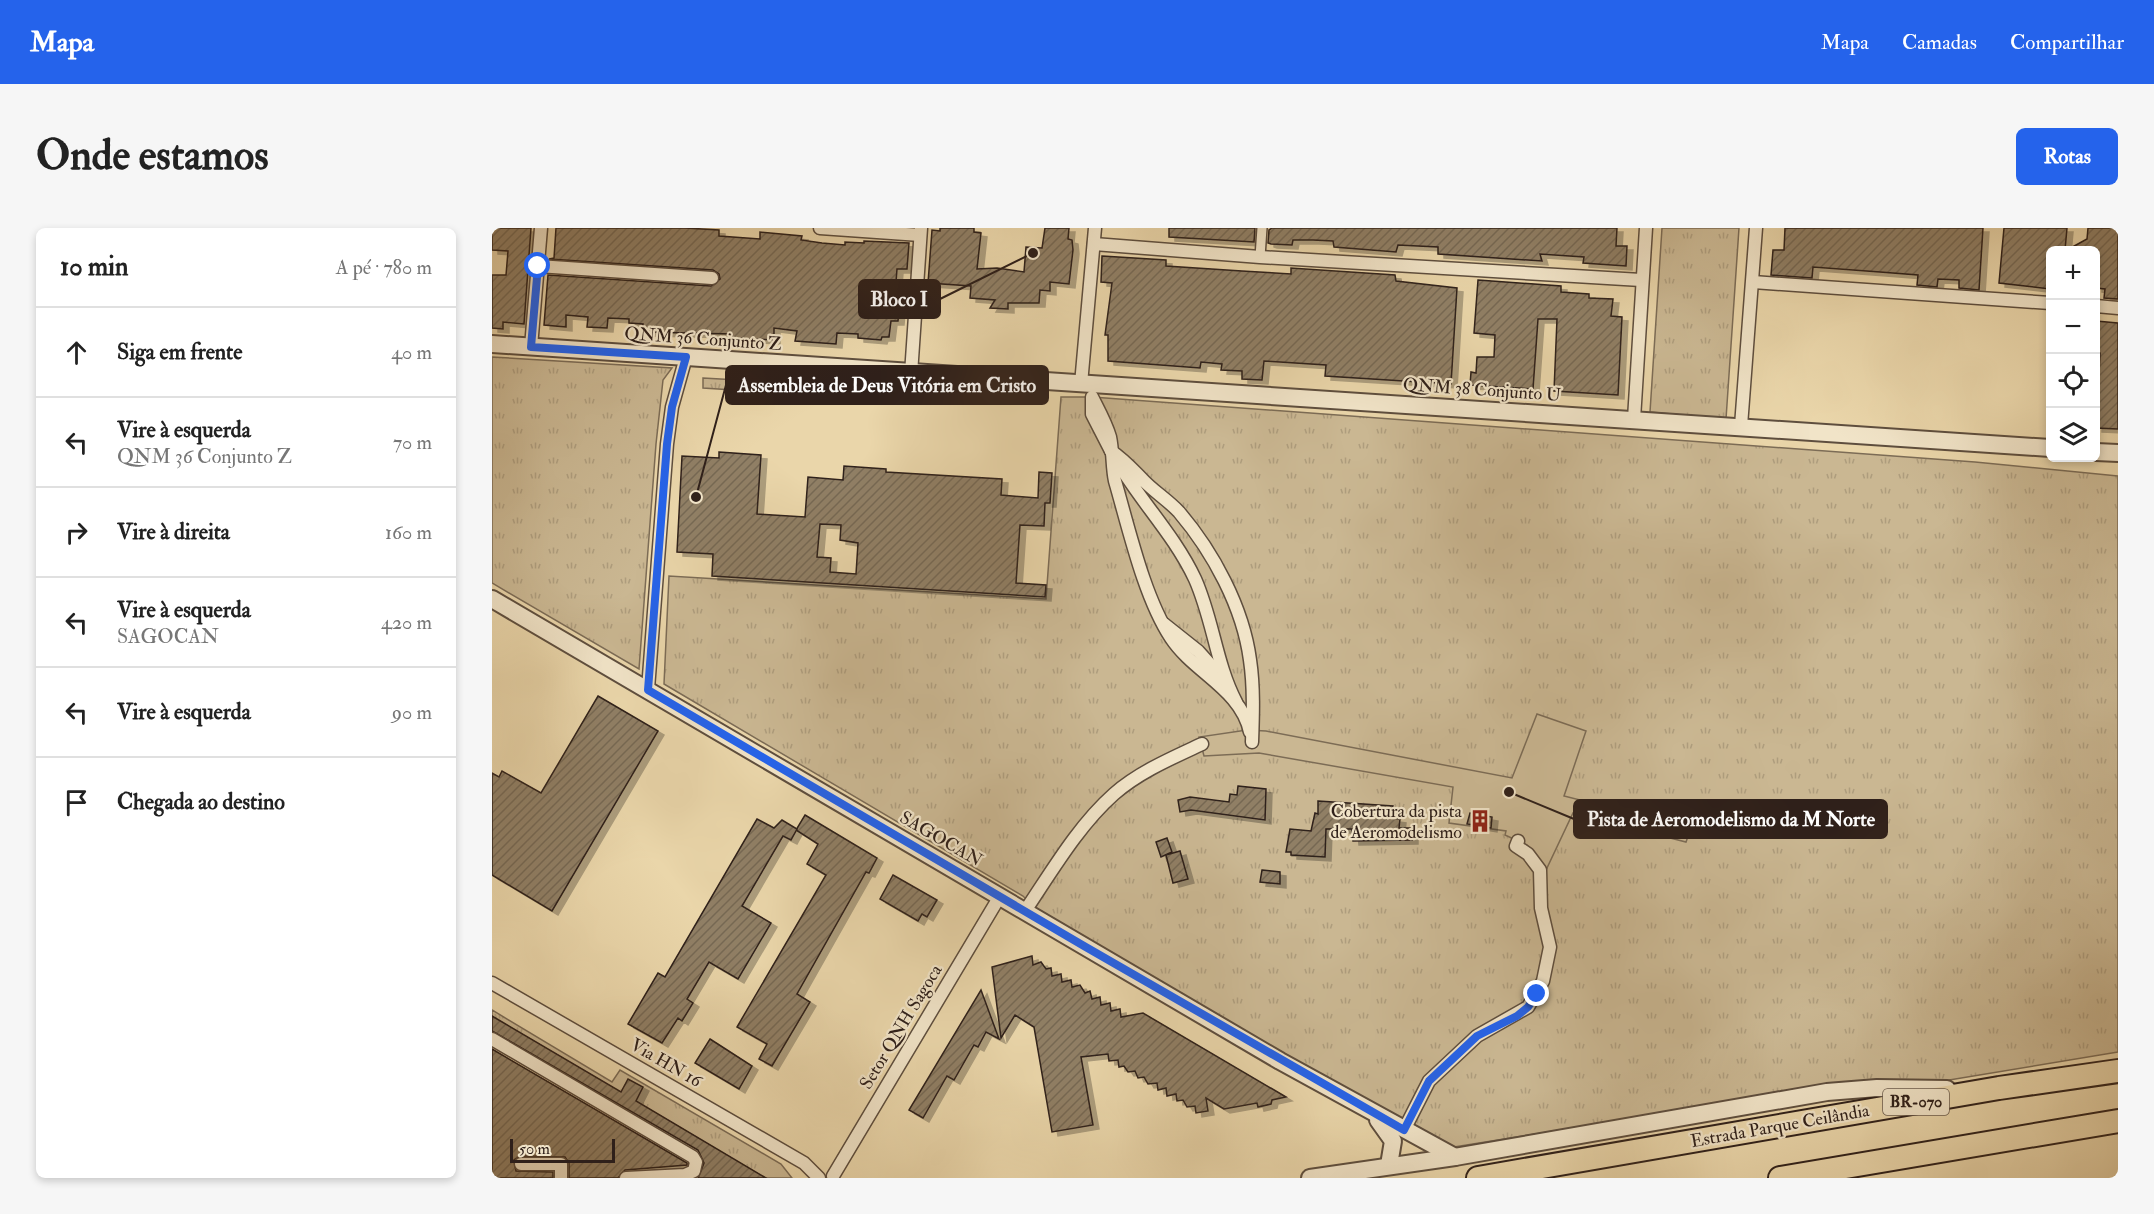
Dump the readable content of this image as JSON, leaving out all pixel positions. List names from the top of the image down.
{
  "streets": {
    "highway": ["BR-070", "Estrada Parque Ceilândia"],
    "street": [
      "QNM 36 Conjunto Z",
      "QNM 38 Conjunto U",
      "SAGOCAN",
      "Setor QNH Sagoca",
      "Via HN 16"
    ]
  },
  "crossings": [
    ["QNM 36 Conjunto Z", "QNM 38 Conjunto U"],
    ["SAGOCAN", "Setor QNH Sagoca"]
  ],
  "places": {
    "other": ["Bloco I", "Assembleia de Deus Vitória em Cristo", "Pista de Aeromodelismo da M Norte"],
    "building": ["Cobertura da pista de Aeromodelismo"]
  },
  "scale_bar": "50 m",
  "page": {
    "header": "Mapa",
    "nav": ["Mapa", "Camadas", "Compartilhar"],
    "buttons": "Rotas",
    "title": "Onde estamos",
    "heading": ["10 min", "A pé · 780 m"],
    "map_buttons": ["+", "−"],
    "list": [
      ["Siga em frente", "40 m"],
      ["Vire à esquerda", "QNM 36 Conjunto Z", "70 m"],
      ["Vire à direita", "160 m"],
      ["Vire à esquerda", "SAGOCAN", "420 m"],
      ["Vire à esquerda", "90 m"],
      "Chegada ao destino"
    ],
    "scale": "50 m"
  }
}
